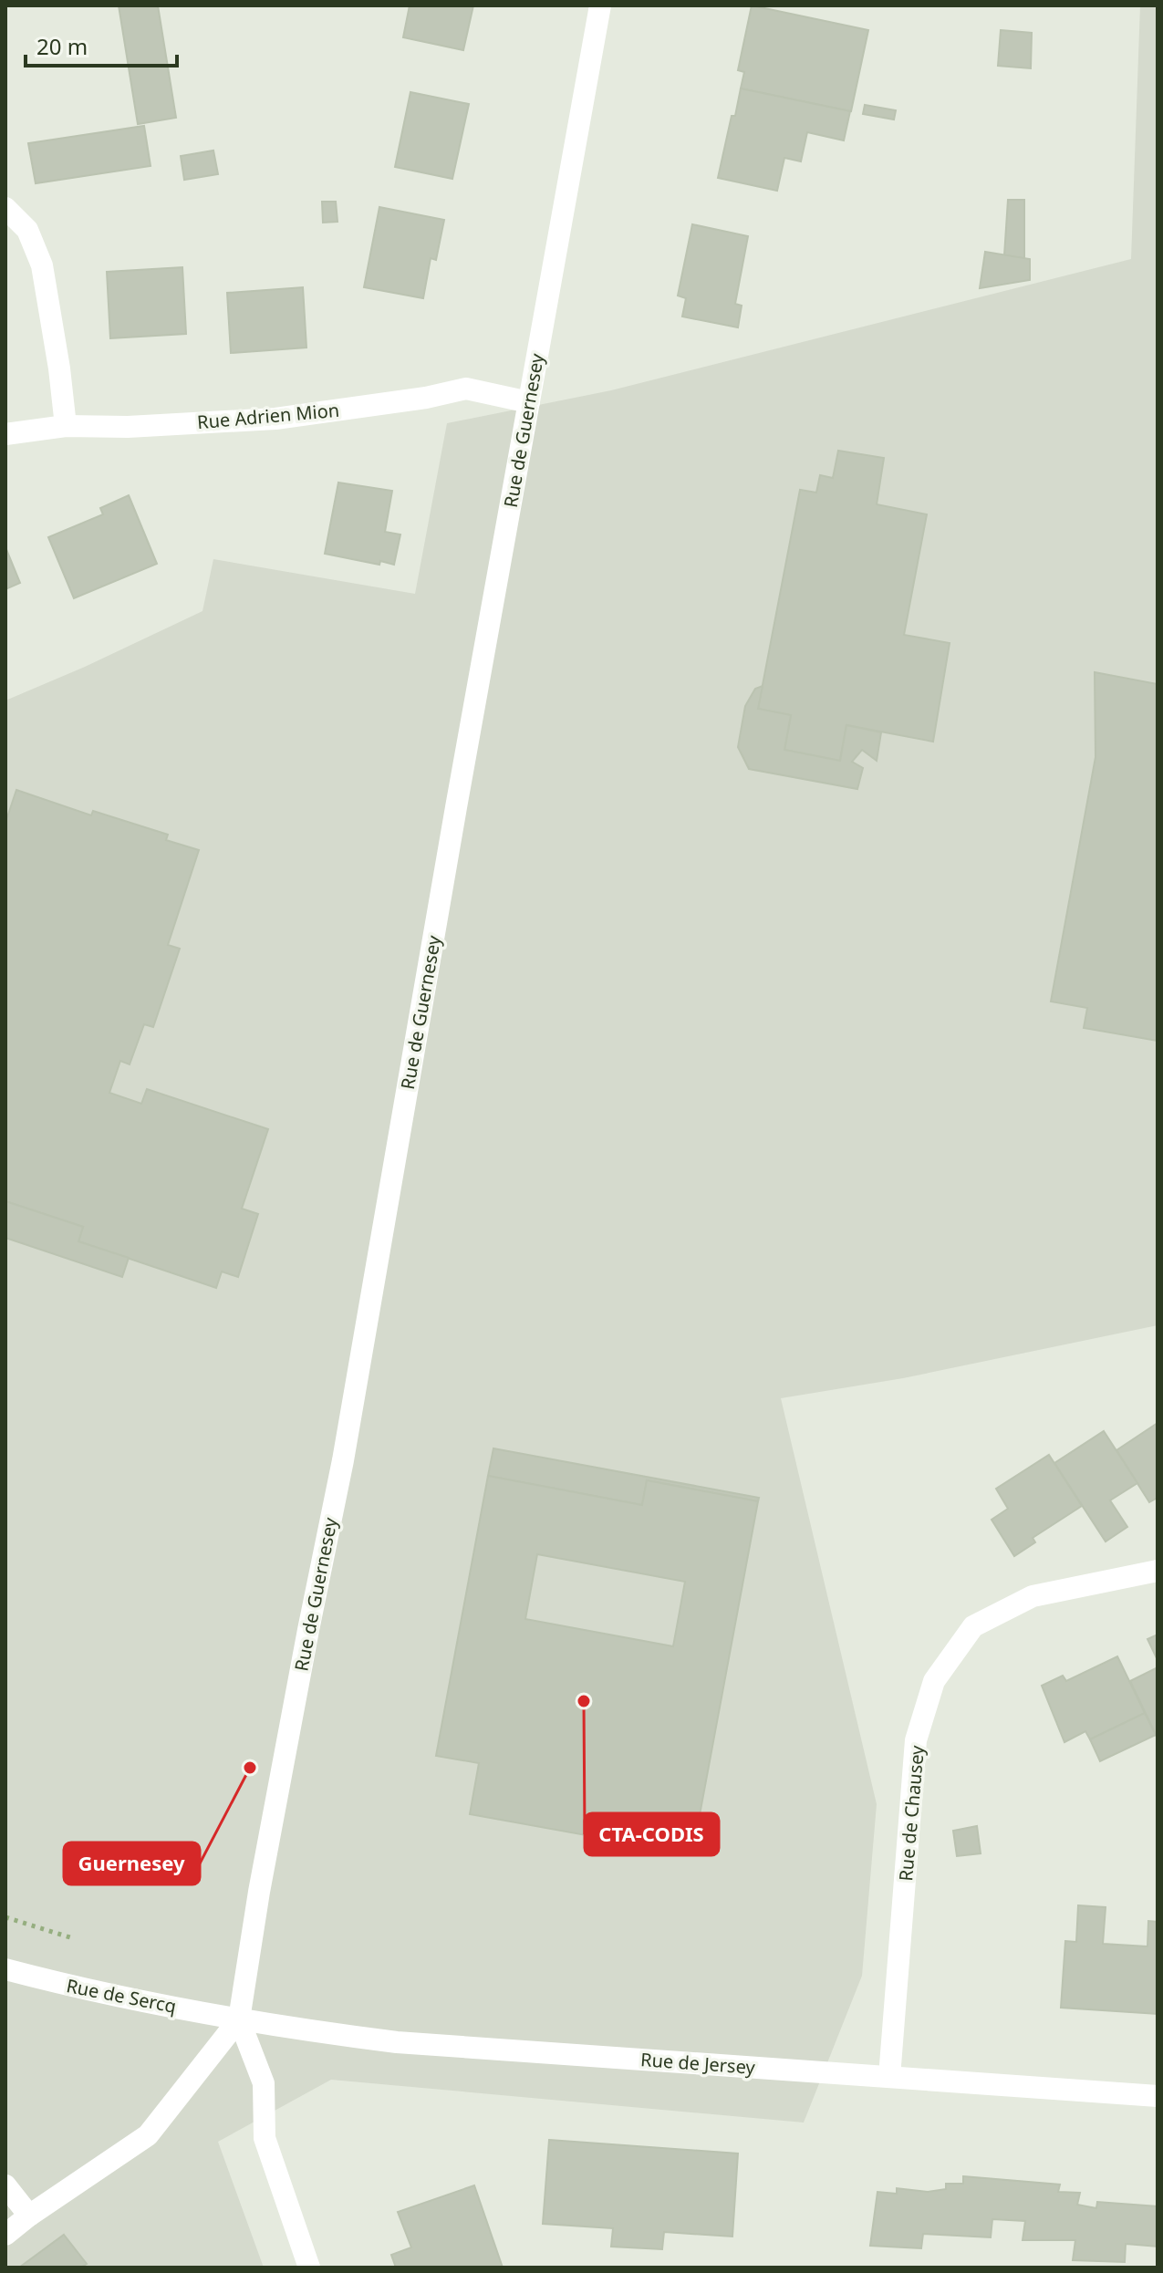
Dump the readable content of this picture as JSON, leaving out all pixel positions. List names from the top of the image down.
{
  "streets": {
    "street": [
      "Rue Adrien Mion",
      "Rue de Guernesey",
      "Rue de Chausey",
      "Rue de Sercq",
      "Rue de Jersey"
    ]
  },
  "crossings": [
    ["Rue Adrien Mion", "Rue de Guernesey"],
    ["Rue de Guernesey", "Rue de Sercq"],
    ["Rue de Guernesey", "Rue de Jersey"],
    ["Rue de Chausey", "Rue de Jersey"],
    ["Rue de Sercq", "Rue de Jersey"]
  ],
  "places": ["CTA-CODIS", "Guernesey"],
  "scale_bar": "20 m"
}
